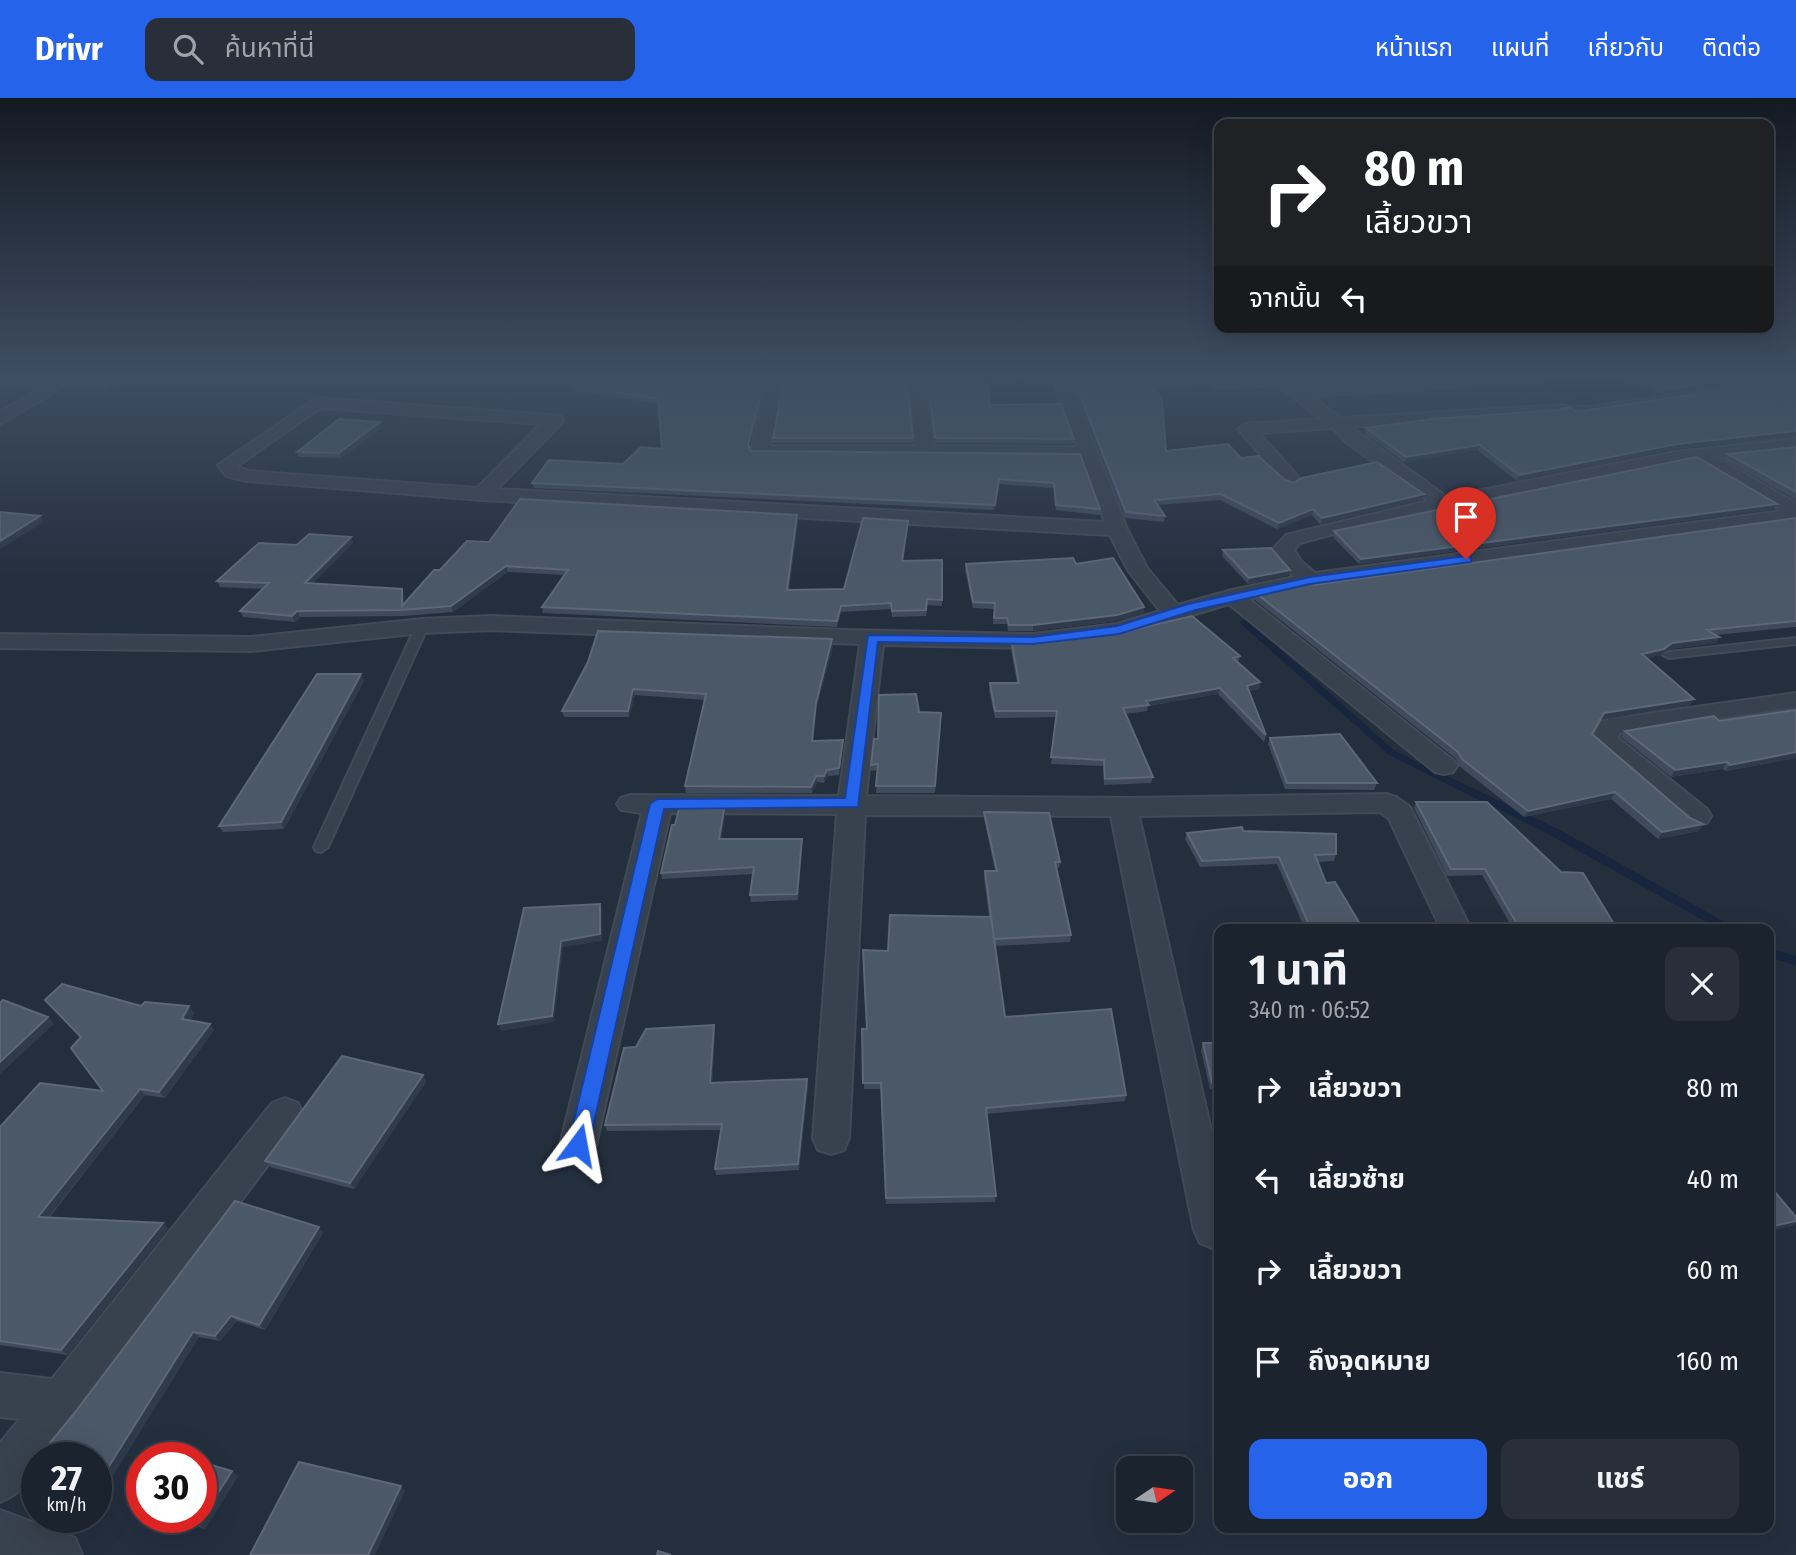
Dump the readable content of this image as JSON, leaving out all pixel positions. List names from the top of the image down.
{
  "north": "right",
  "page": {
    "header": "Drivr",
    "search": "ค้นหาที่นี่",
    "nav": [
      "หน้าแรก",
      "แผนที่",
      "เกี่ยวกับ",
      "ติดต่อ"
    ],
    "turn": ["80 m", "เลี้ยวขวา"],
    "then": "จากนั้น",
    "heading": ["1 นาที", "340 m · 06:52"],
    "list": [
      {
        "name": "เลี้ยวขวา",
        "value": "80 m"
      },
      {
        "name": "เลี้ยวซ้าย",
        "value": "40 m"
      },
      {
        "name": "เลี้ยวขวา",
        "value": "60 m"
      },
      {
        "name": "ถึงจุดหมาย",
        "value": "160 m"
      }
    ],
    "buttons": ["ออก", "แชร์"],
    "speed": "27 km/h",
    "limit": "30"
  }
}
